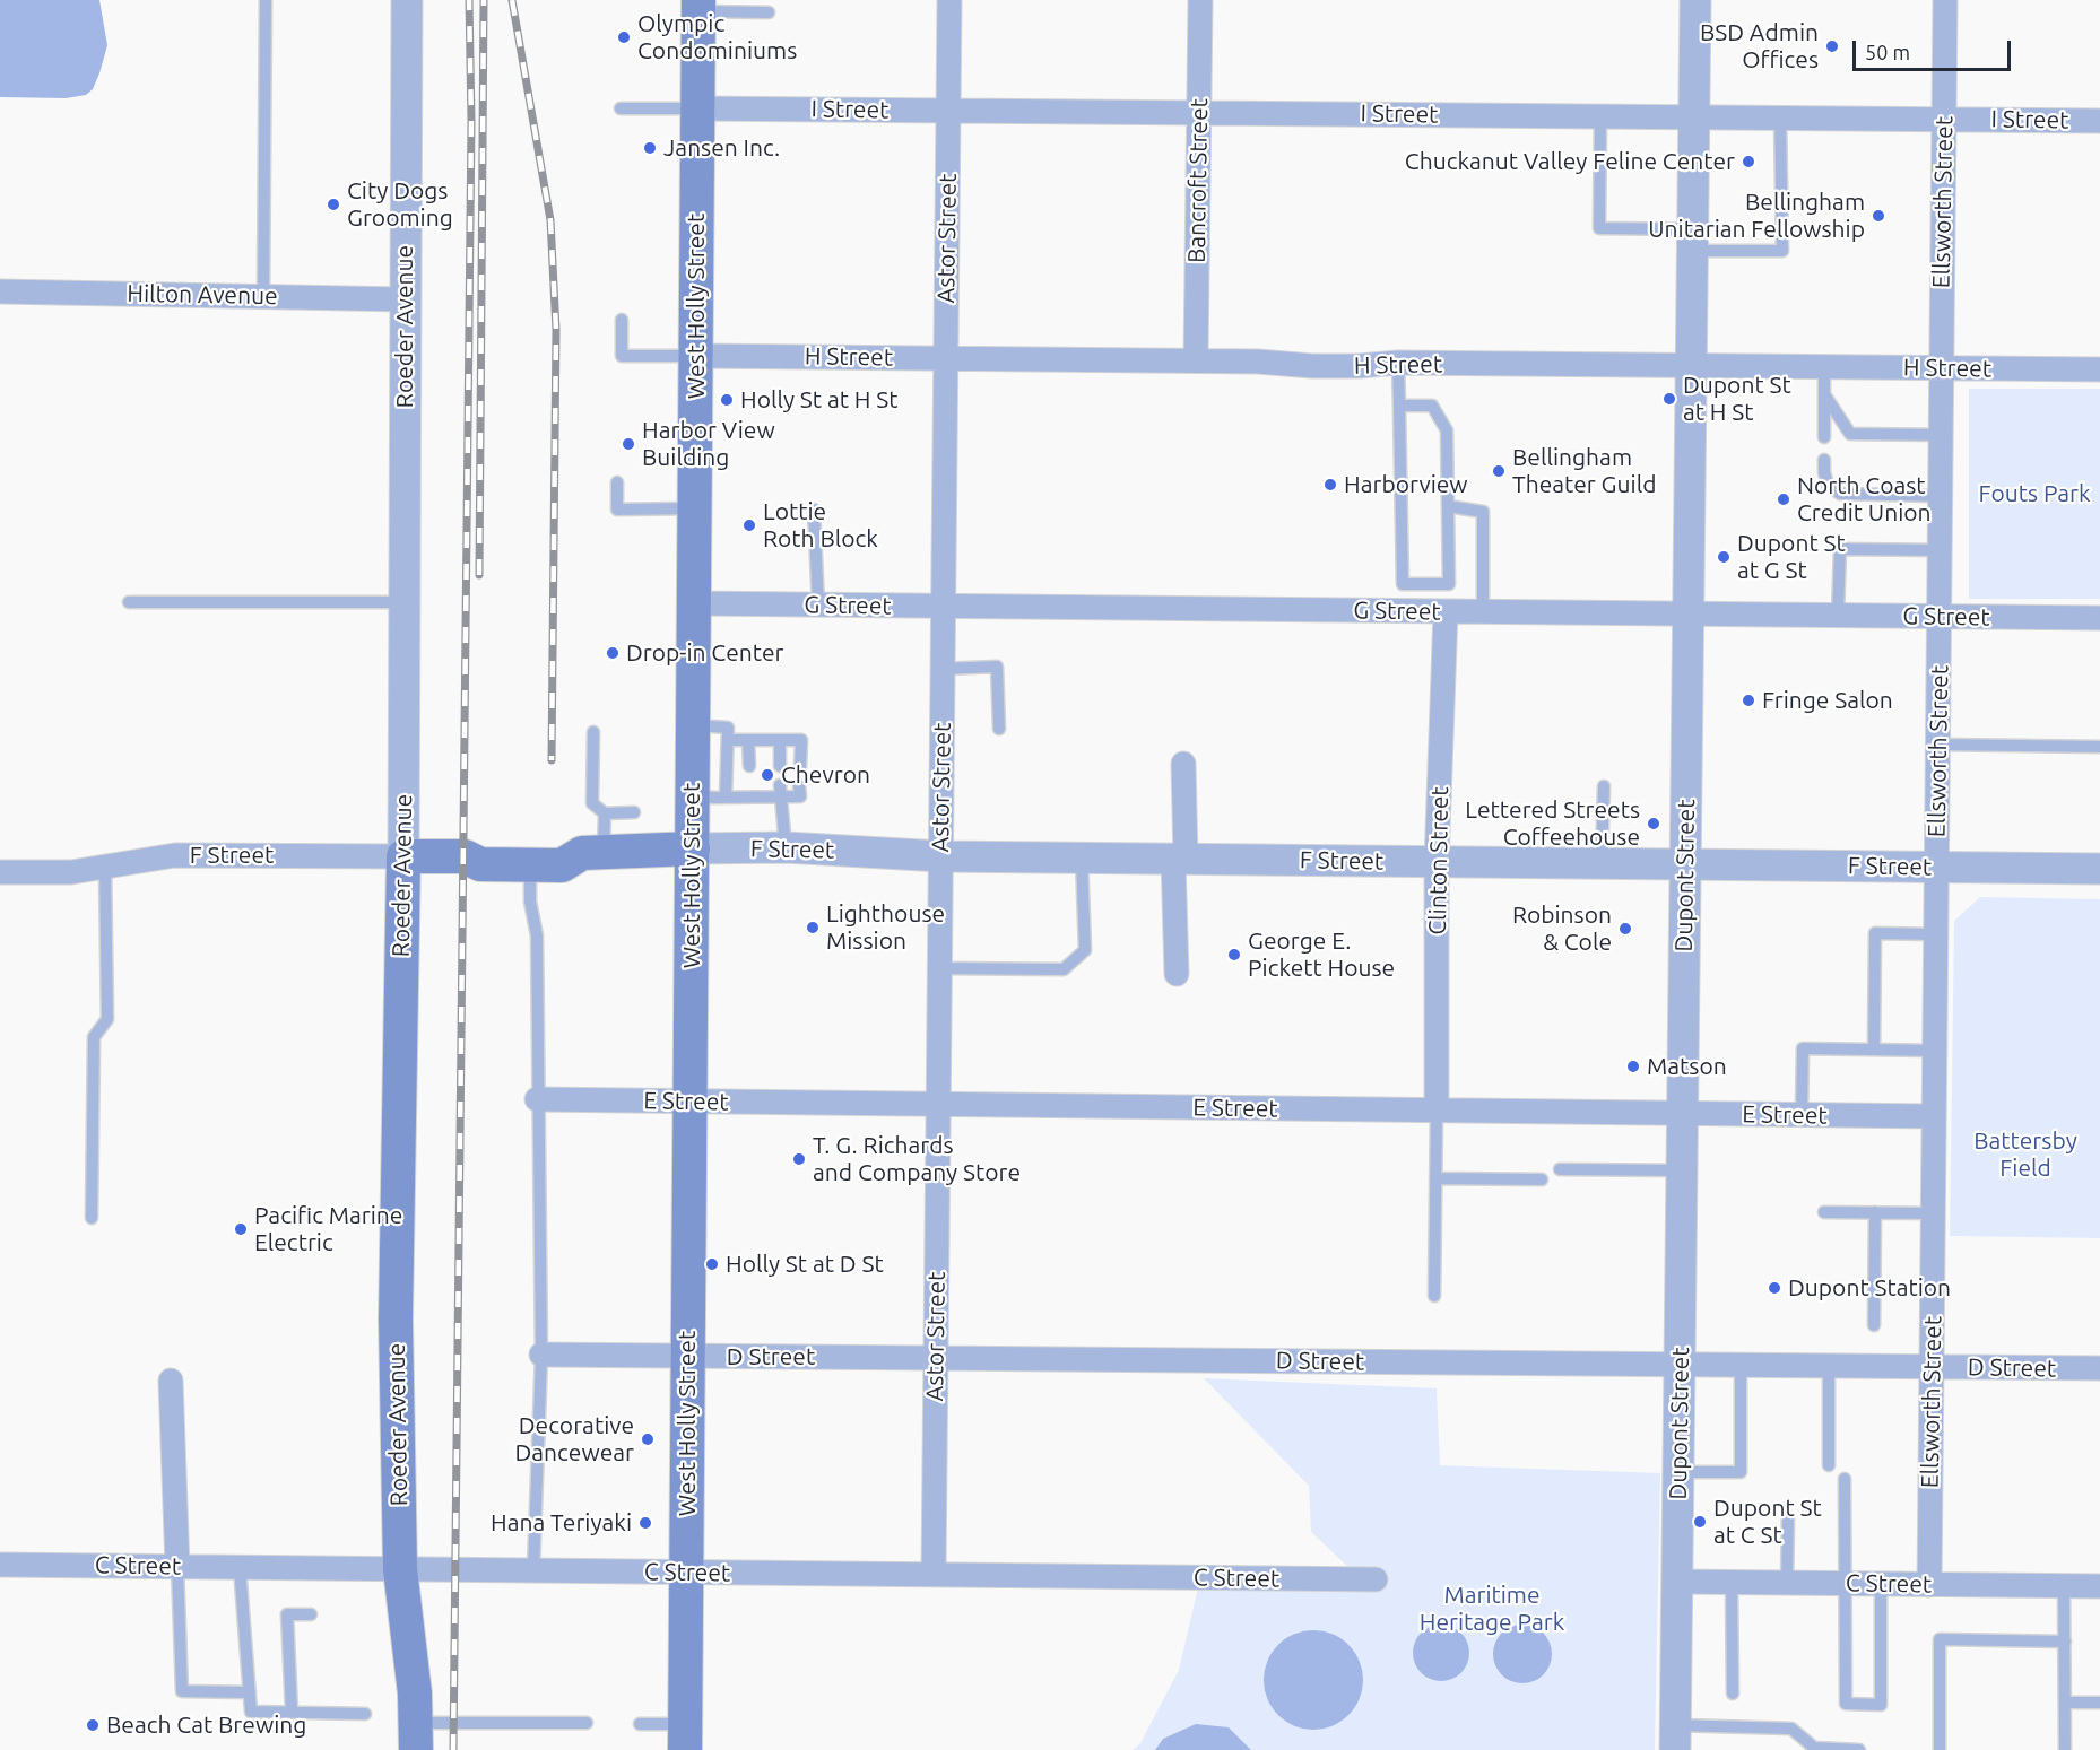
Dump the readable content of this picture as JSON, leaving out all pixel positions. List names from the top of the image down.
{
  "streets": {
    "main road": ["West Holly Street", "Roeder Avenue", "F Street"],
    "street": [
      "I Street",
      "Bancroft Street",
      "Ellsworth Street",
      "Astor Street",
      "Hilton Avenue",
      "H Street",
      "G Street",
      "Clinton Street",
      "Dupont Street",
      "E Street",
      "D Street",
      "C Street"
    ]
  },
  "crossings": [
    ["I Street", "Bancroft Street"],
    ["I Street", "Ellsworth Street"],
    ["I Street", "Astor Street"],
    ["I Street", "West Holly Street"],
    ["I Street", "Dupont Street"],
    ["Bancroft Street", "H Street"],
    ["Ellsworth Street", "H Street"],
    ["Ellsworth Street", "G Street"],
    ["Ellsworth Street", "F Street"],
    ["Ellsworth Street", "E Street"],
    ["Ellsworth Street", "D Street"],
    ["Ellsworth Street", "C Street"],
    ["Astor Street", "H Street"],
    ["Astor Street", "G Street"],
    ["Astor Street", "F Street"],
    ["Astor Street", "E Street"],
    ["Astor Street", "D Street"],
    ["Astor Street", "C Street"],
    ["Hilton Avenue", "Roeder Avenue"],
    ["West Holly Street", "H Street"],
    ["West Holly Street", "G Street"],
    ["West Holly Street", "F Street"],
    ["West Holly Street", "E Street"],
    ["West Holly Street", "D Street"],
    ["West Holly Street", "C Street"],
    ["Roeder Avenue", "F Street"],
    ["Roeder Avenue", "C Street"],
    ["H Street", "Dupont Street"],
    ["G Street", "Clinton Street"],
    ["G Street", "Dupont Street"],
    ["F Street", "Clinton Street"],
    ["F Street", "Dupont Street"],
    ["Clinton Street", "E Street"],
    ["Dupont Street", "E Street"],
    ["Dupont Street", "D Street"],
    ["Dupont Street", "C Street"]
  ],
  "parks": ["Fouts Park", "Battersby Field", "Maritime Heritage Park"],
  "places": [
    "Olympic Condominiums",
    "BSD Admin Offices",
    "Jansen Inc.",
    "Chuckanut Valley Feline Center",
    "City Dogs Grooming",
    "Bellingham Unitarian Fellowship",
    "Dupont St at H St",
    "Holly St at H St",
    "Harbor View Building",
    "Bellingham Theater Guild",
    "Harborview",
    "North Coast Credit Union",
    "Lottie Roth Block",
    "Dupont St at G St",
    "Drop-in Center",
    "Fringe Salon",
    "Chevron",
    "Lettered Streets Coffeehouse",
    "Lighthouse Mission",
    "Robinson & Cole",
    "George E. Pickett House",
    "Matson",
    "T. G. Richards and Company Store",
    "Pacific Marine Electric",
    "Holly St at D St",
    "Dupont Station",
    "Decorative Dancewear",
    "Dupont St at C St",
    "Hana Teriyaki",
    "Beach Cat Brewing"
  ],
  "scale_bar": "50 m"
}
